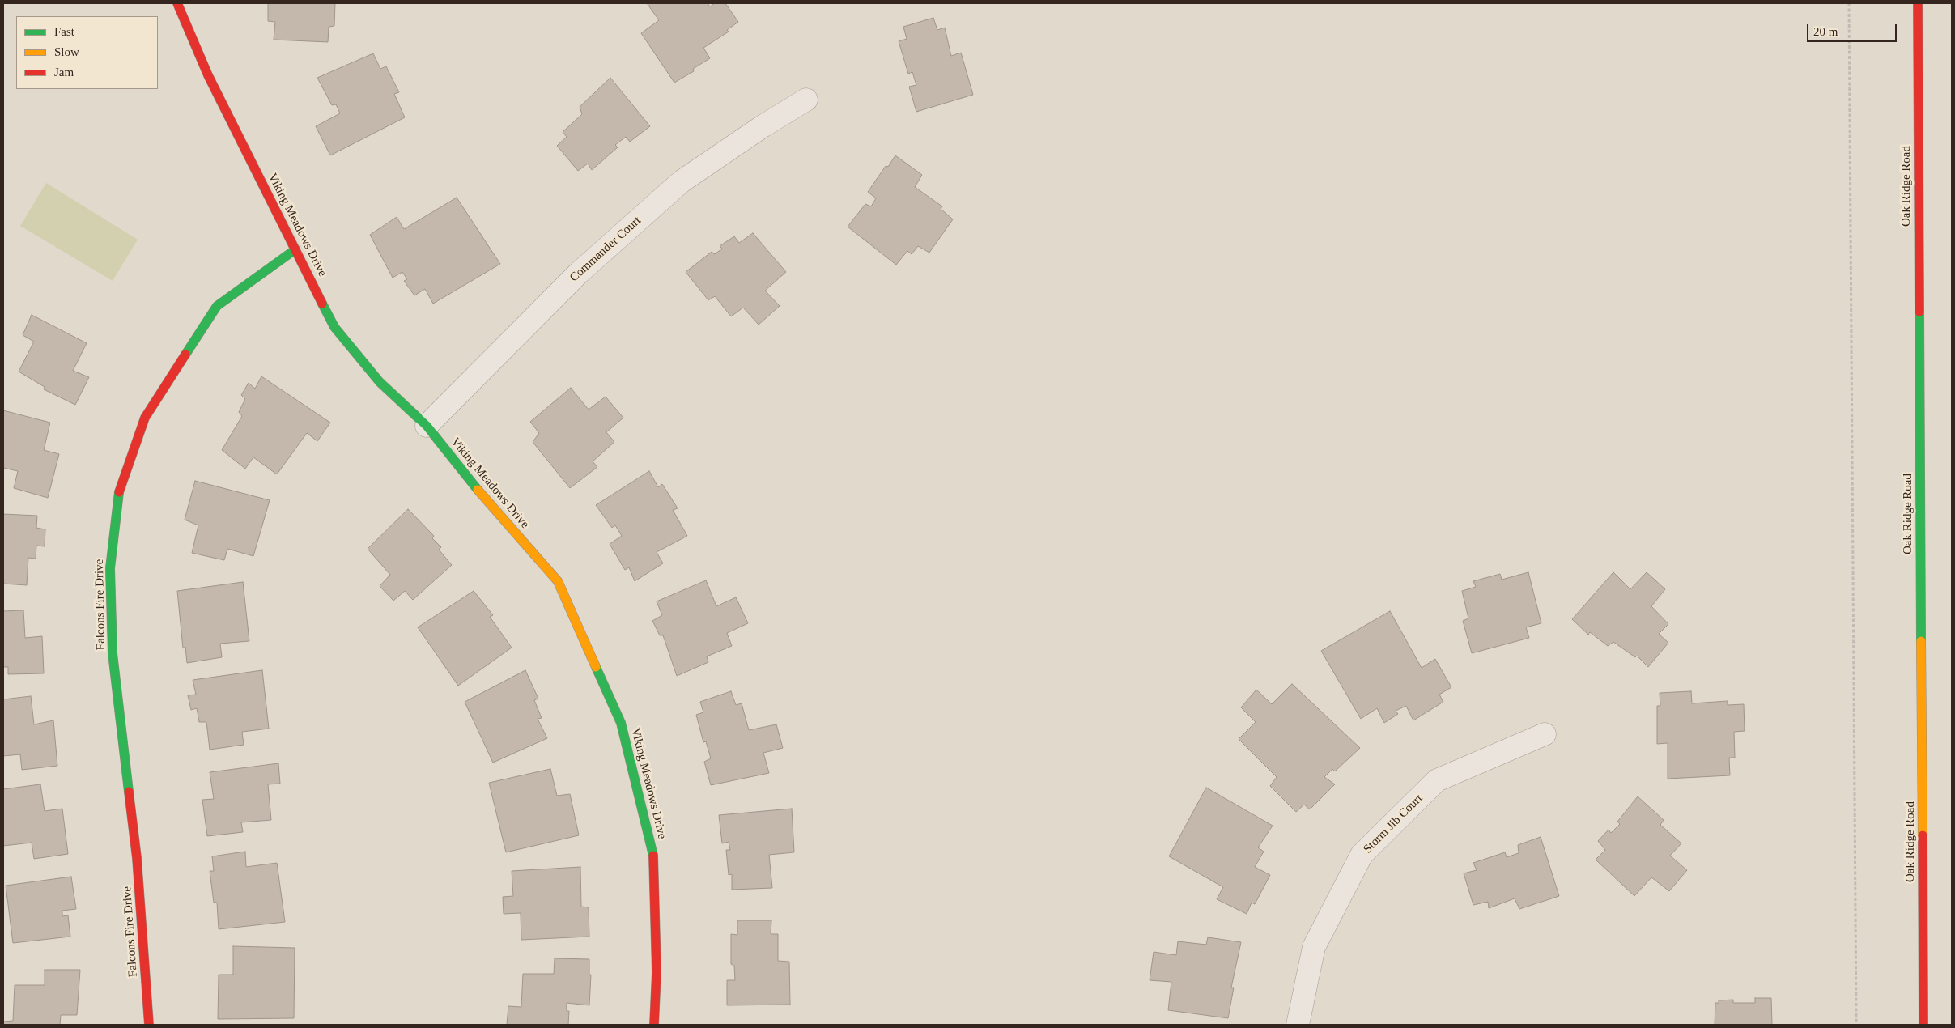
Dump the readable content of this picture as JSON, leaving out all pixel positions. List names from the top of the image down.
{
  "streets": {
    "street": [
      "Oak Ridge Road",
      "Viking Meadows Drive",
      "Commander Court",
      "Falcons Fire Drive",
      "Storm Jib Court"
    ]
  },
  "crossings": [
    ["Viking Meadows Drive", "Commander Court"],
    ["Viking Meadows Drive", "Falcons Fire Drive"]
  ],
  "legend": ["Fast", "Slow", "Jam"],
  "scale_bar": "20 m"
}
